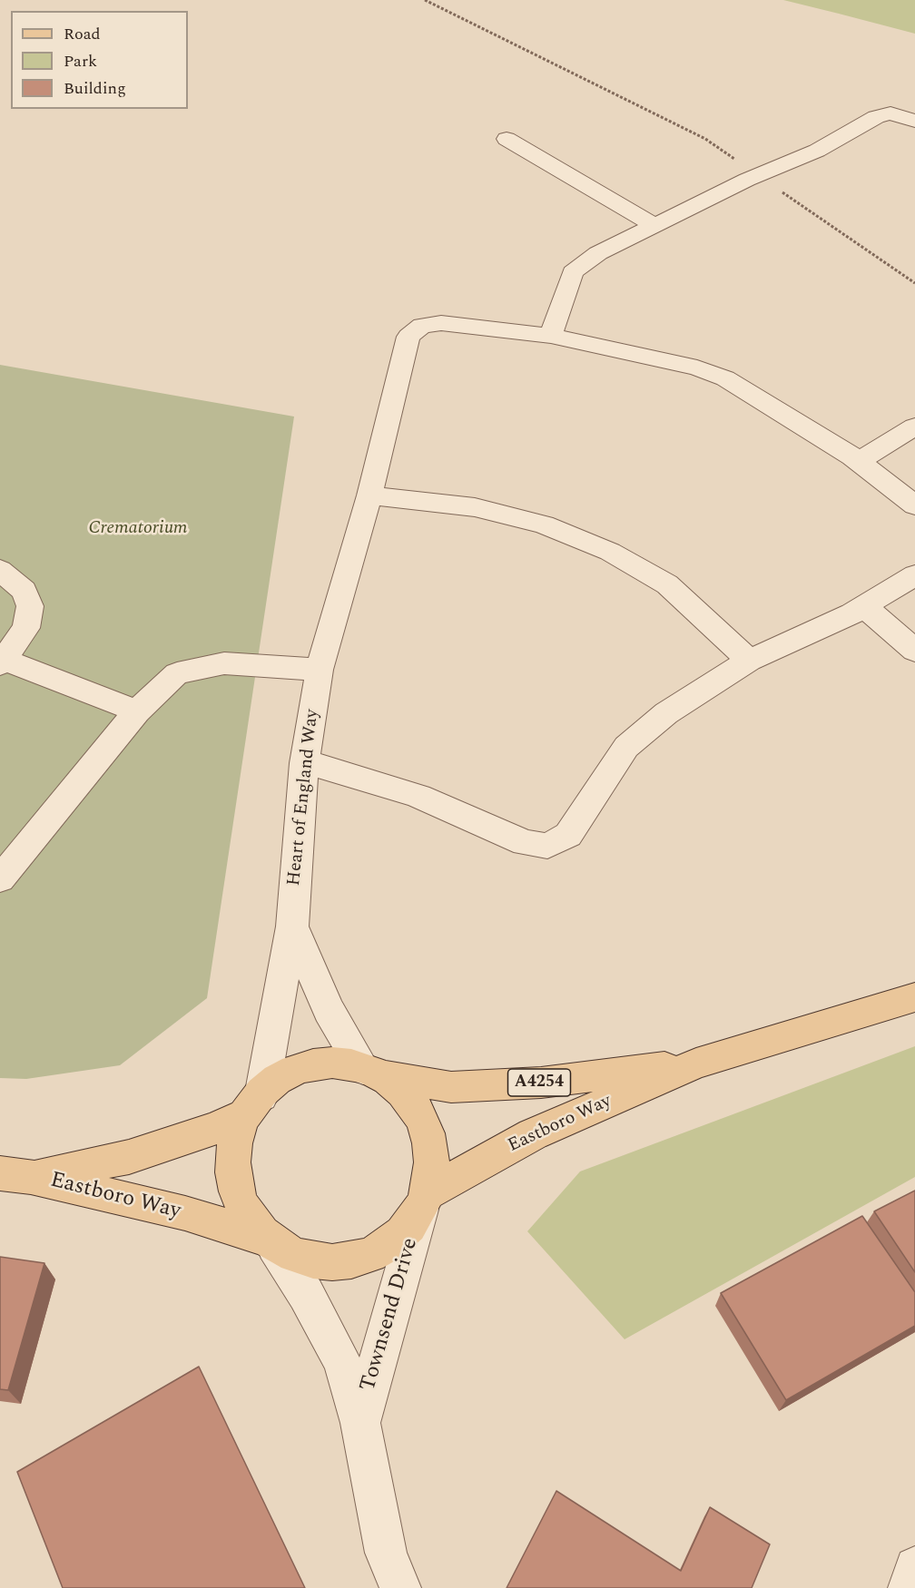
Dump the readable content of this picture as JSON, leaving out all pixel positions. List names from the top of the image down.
{
  "streets": {
    "main road": ["A4254", "Eastboro Way"],
    "street": ["Heart of England Way", "Townsend Drive"]
  },
  "crossings": [
    ["Heart of England Way", "A4254"],
    ["Heart of England Way", "Eastboro Way"],
    ["A4254", "Eastboro Way"],
    ["A4254", "Townsend Drive"],
    ["Eastboro Way", "Townsend Drive"]
  ],
  "parks": ["Crematorium"],
  "legend": ["Road", "Park", "Building"]
}
